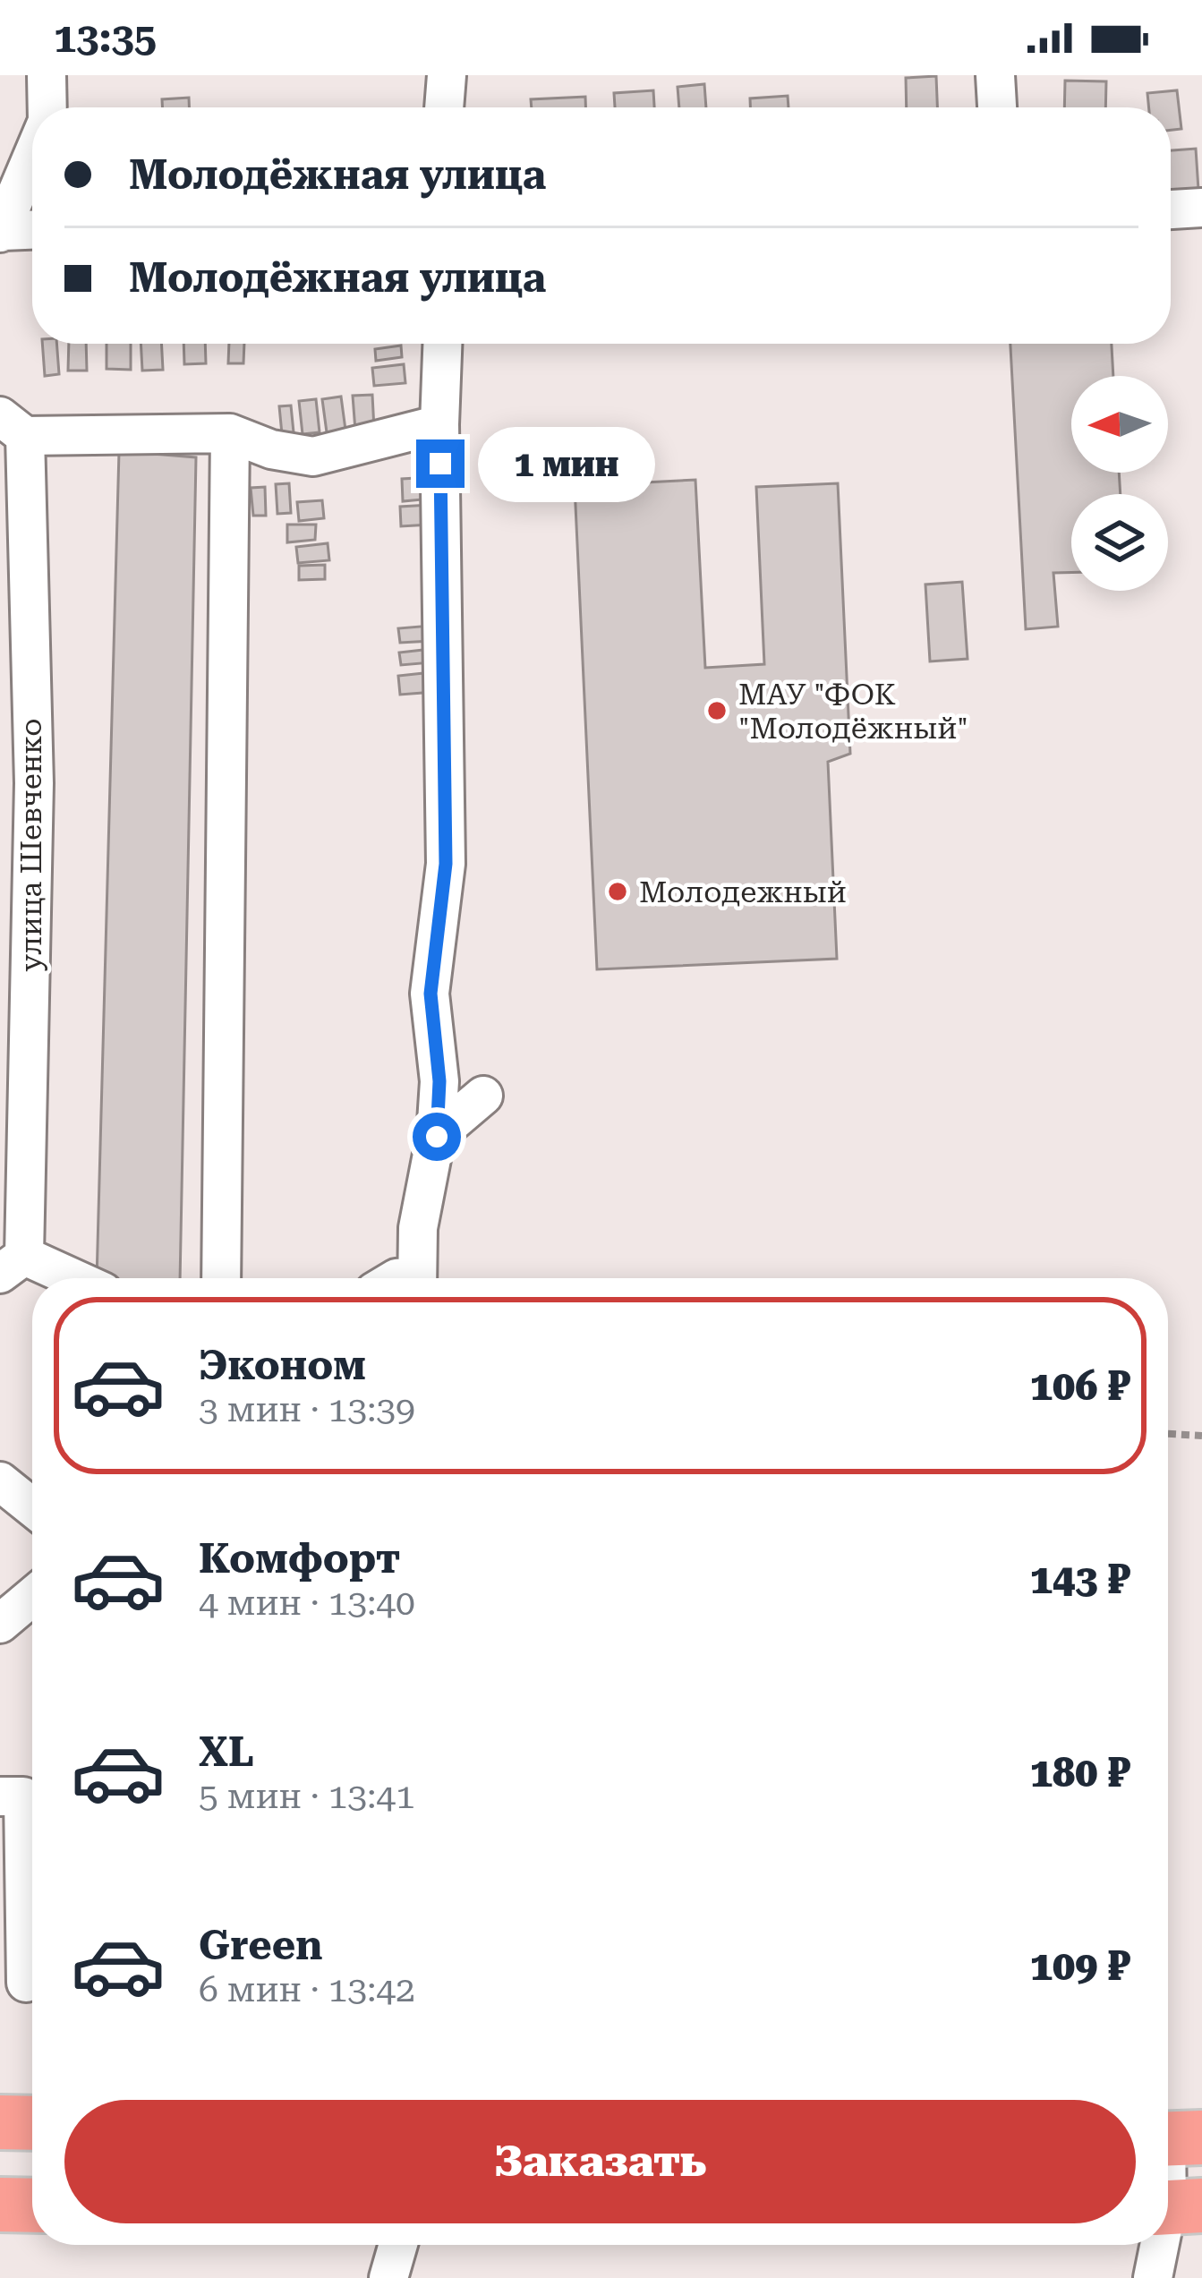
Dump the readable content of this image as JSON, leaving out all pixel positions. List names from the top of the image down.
{
  "streets": {
    "street": ["улица Шевченко"]
  },
  "places": ["МАУ \"ФОК \"Молодёжный\"", "Молодежный"],
  "north": "left",
  "page": {
    "status": "13:35",
    "banner": ["Молодёжная улица", "Молодёжная улица"],
    "bubble": "1 мин",
    "list": [
      {
        "name": "Эконом",
        "note": "3 мин · 13:39",
        "value": "106 ₽"
      },
      {
        "name": "Комфорт",
        "note": "4 мин · 13:40",
        "value": "143 ₽"
      },
      {
        "name": "XL",
        "note": "5 мин · 13:41",
        "value": "180 ₽"
      },
      {
        "name": "Green",
        "note": "6 мин · 13:42",
        "value": "109 ₽"
      }
    ],
    "buttons": "Заказать"
  }
}
